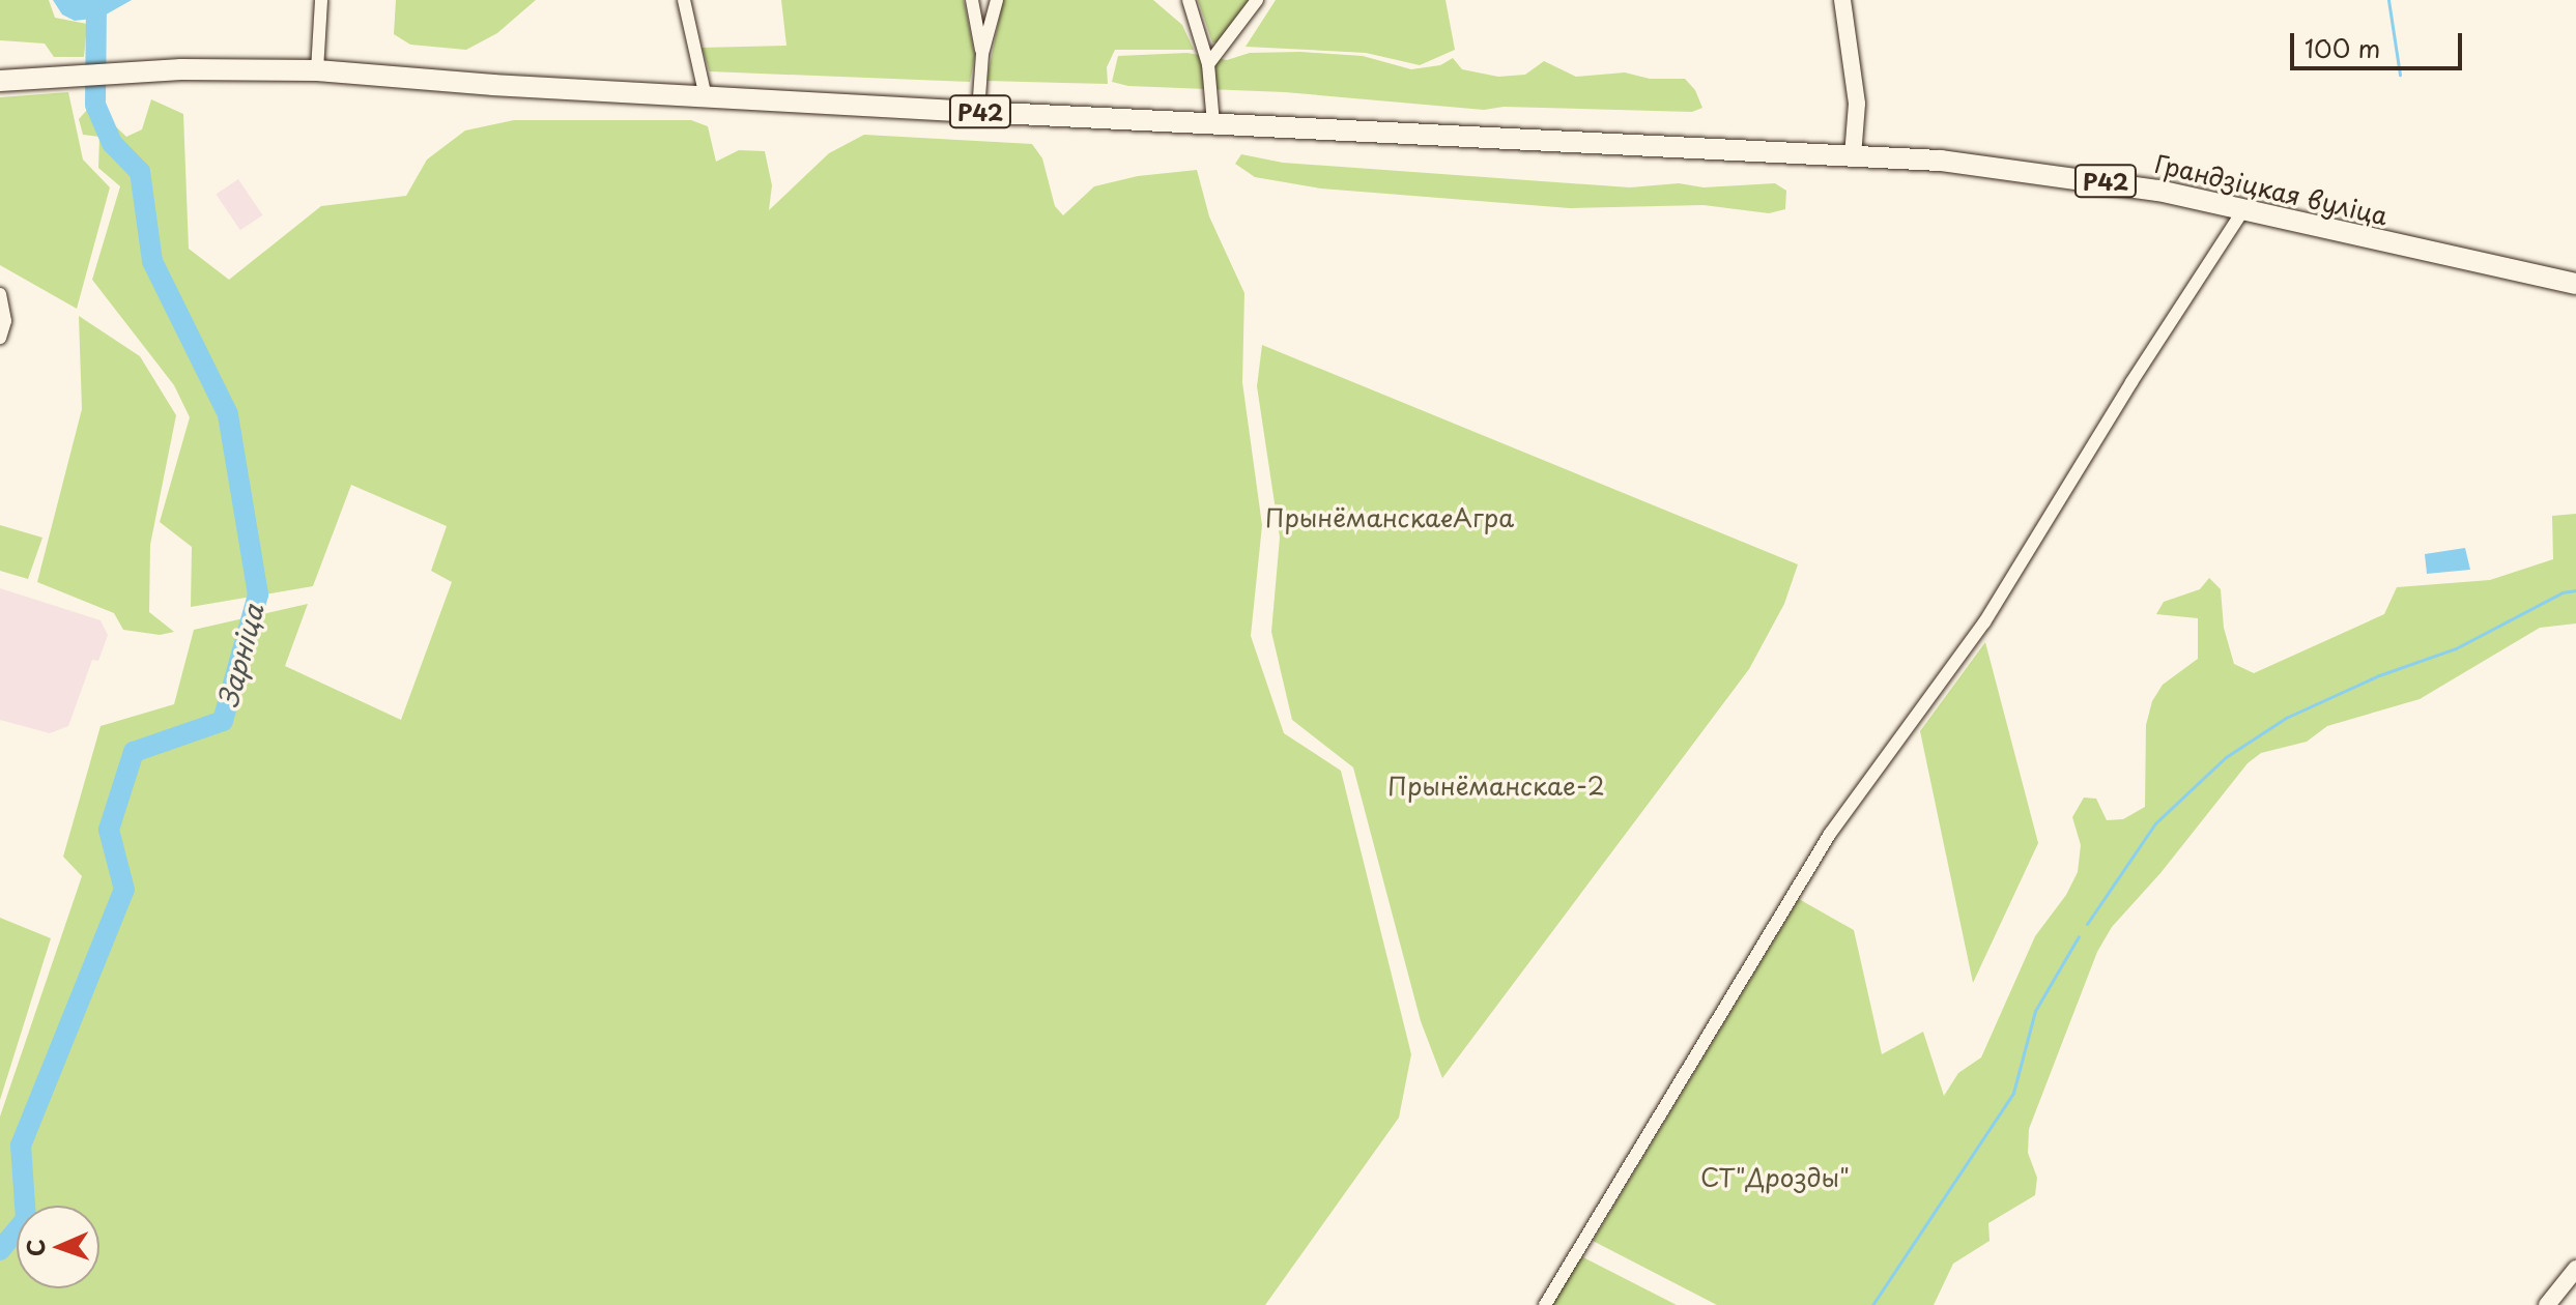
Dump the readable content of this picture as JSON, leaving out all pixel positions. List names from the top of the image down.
{
  "streets": {
    "main road": ["Р42", "Грандзіцкая вуліца"]
  },
  "crossings": [
    ["Р42", "Грандзіцкая вуліца"]
  ],
  "water": ["Зарніца"],
  "parks": ["ПрынёманскаеАгра", "Прынёманскае-2", "СТ\"Дрозды\""],
  "scale_bar": "100 m",
  "north": "left"
}
